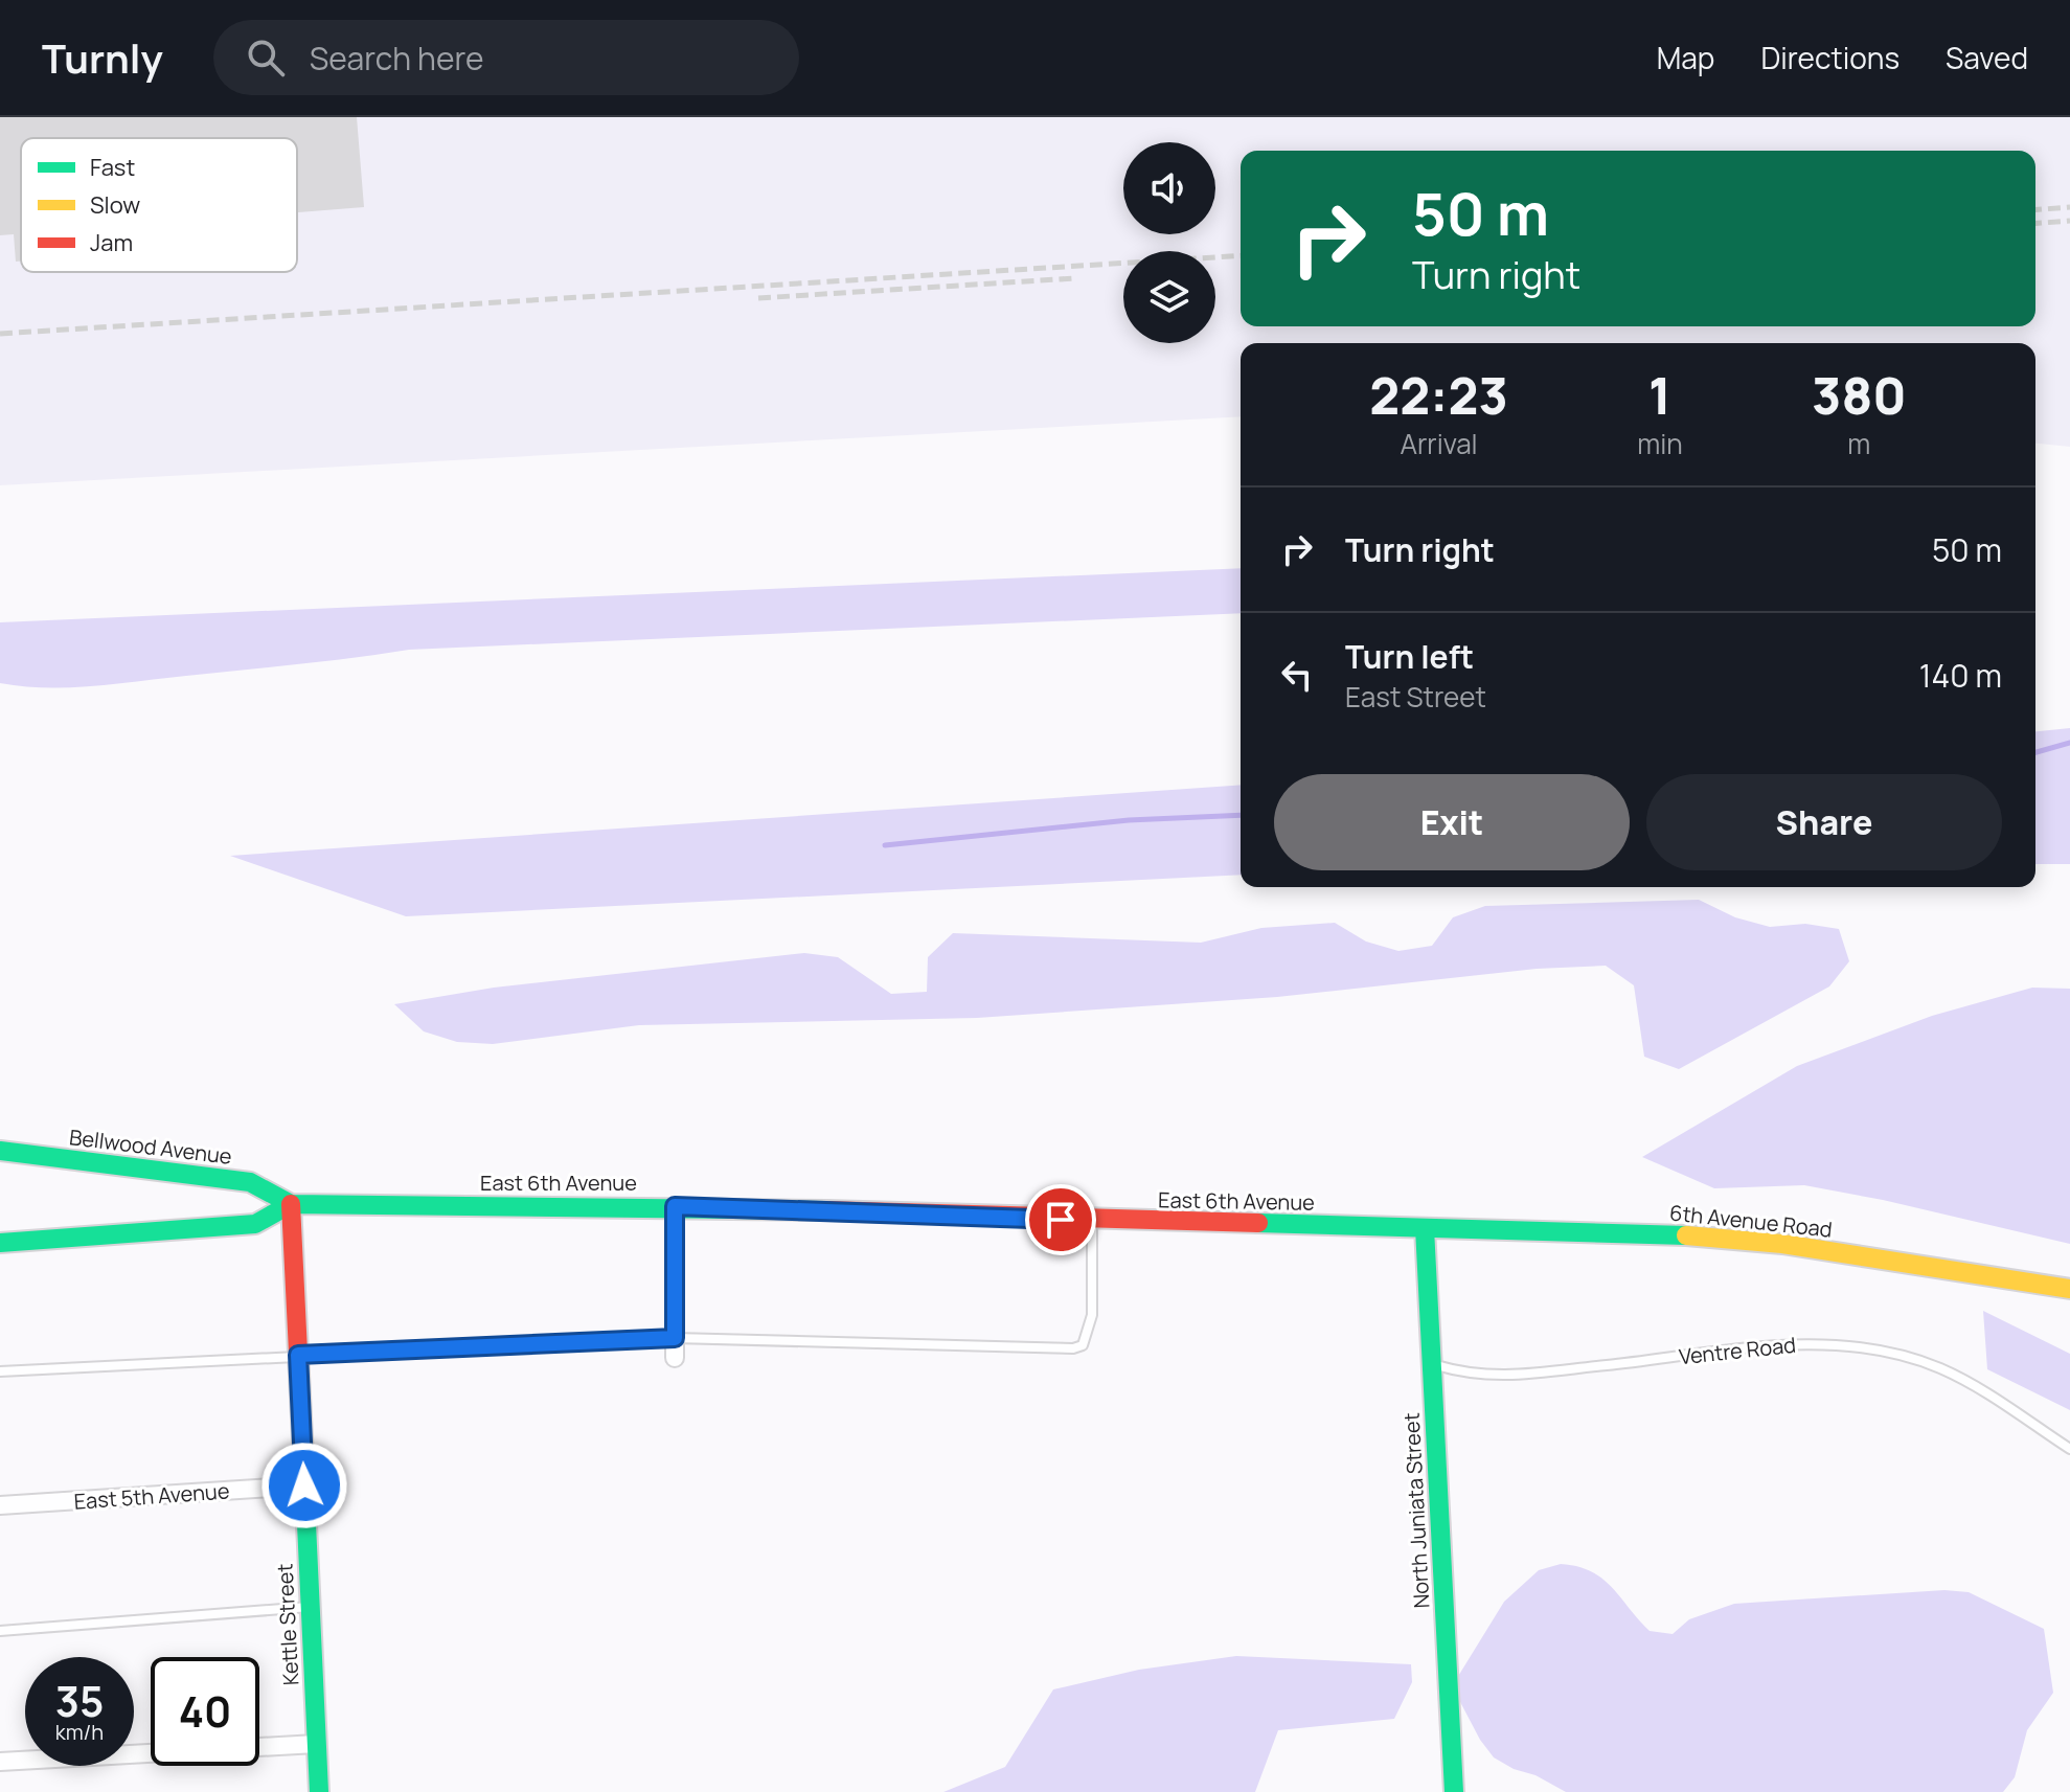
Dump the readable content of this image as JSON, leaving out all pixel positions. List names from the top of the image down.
{
  "streets": {
    "main road": [
      "Bellwood Avenue",
      "East 6th Avenue",
      "6th Avenue Road",
      "North Juniata Street",
      "Kettle Street"
    ],
    "street": ["East 5th Avenue"],
    "lane": ["Ventre Road"]
  },
  "crossings": [
    ["Bellwood Avenue", "East 6th Avenue"],
    ["Bellwood Avenue", "Kettle Street"],
    ["East 6th Avenue", "6th Avenue Road"],
    ["East 6th Avenue", "North Juniata Street"],
    ["East 6th Avenue", "Kettle Street"],
    ["6th Avenue Road", "North Juniata Street"],
    ["Ventre Road", "North Juniata Street"],
    ["East 5th Avenue", "Kettle Street"]
  ],
  "legend": ["Fast", "Slow", "Jam"],
  "page": {
    "header": "Turnly",
    "search": "Search here",
    "nav": ["Map", "Directions", "Saved"],
    "turn": ["50 m", "Turn right"],
    "eta": [
      "22:23",
      "Arrival",
      "1",
      "min",
      "380",
      "m"
    ],
    "list": [
      {
        "name": "Turn right",
        "value": "50 m"
      },
      {
        "name": "Turn left",
        "note": "East Street",
        "value": "140 m"
      }
    ],
    "buttons": ["Exit", "Share"],
    "speed": "35 km/h",
    "limit": "40"
  }
}
